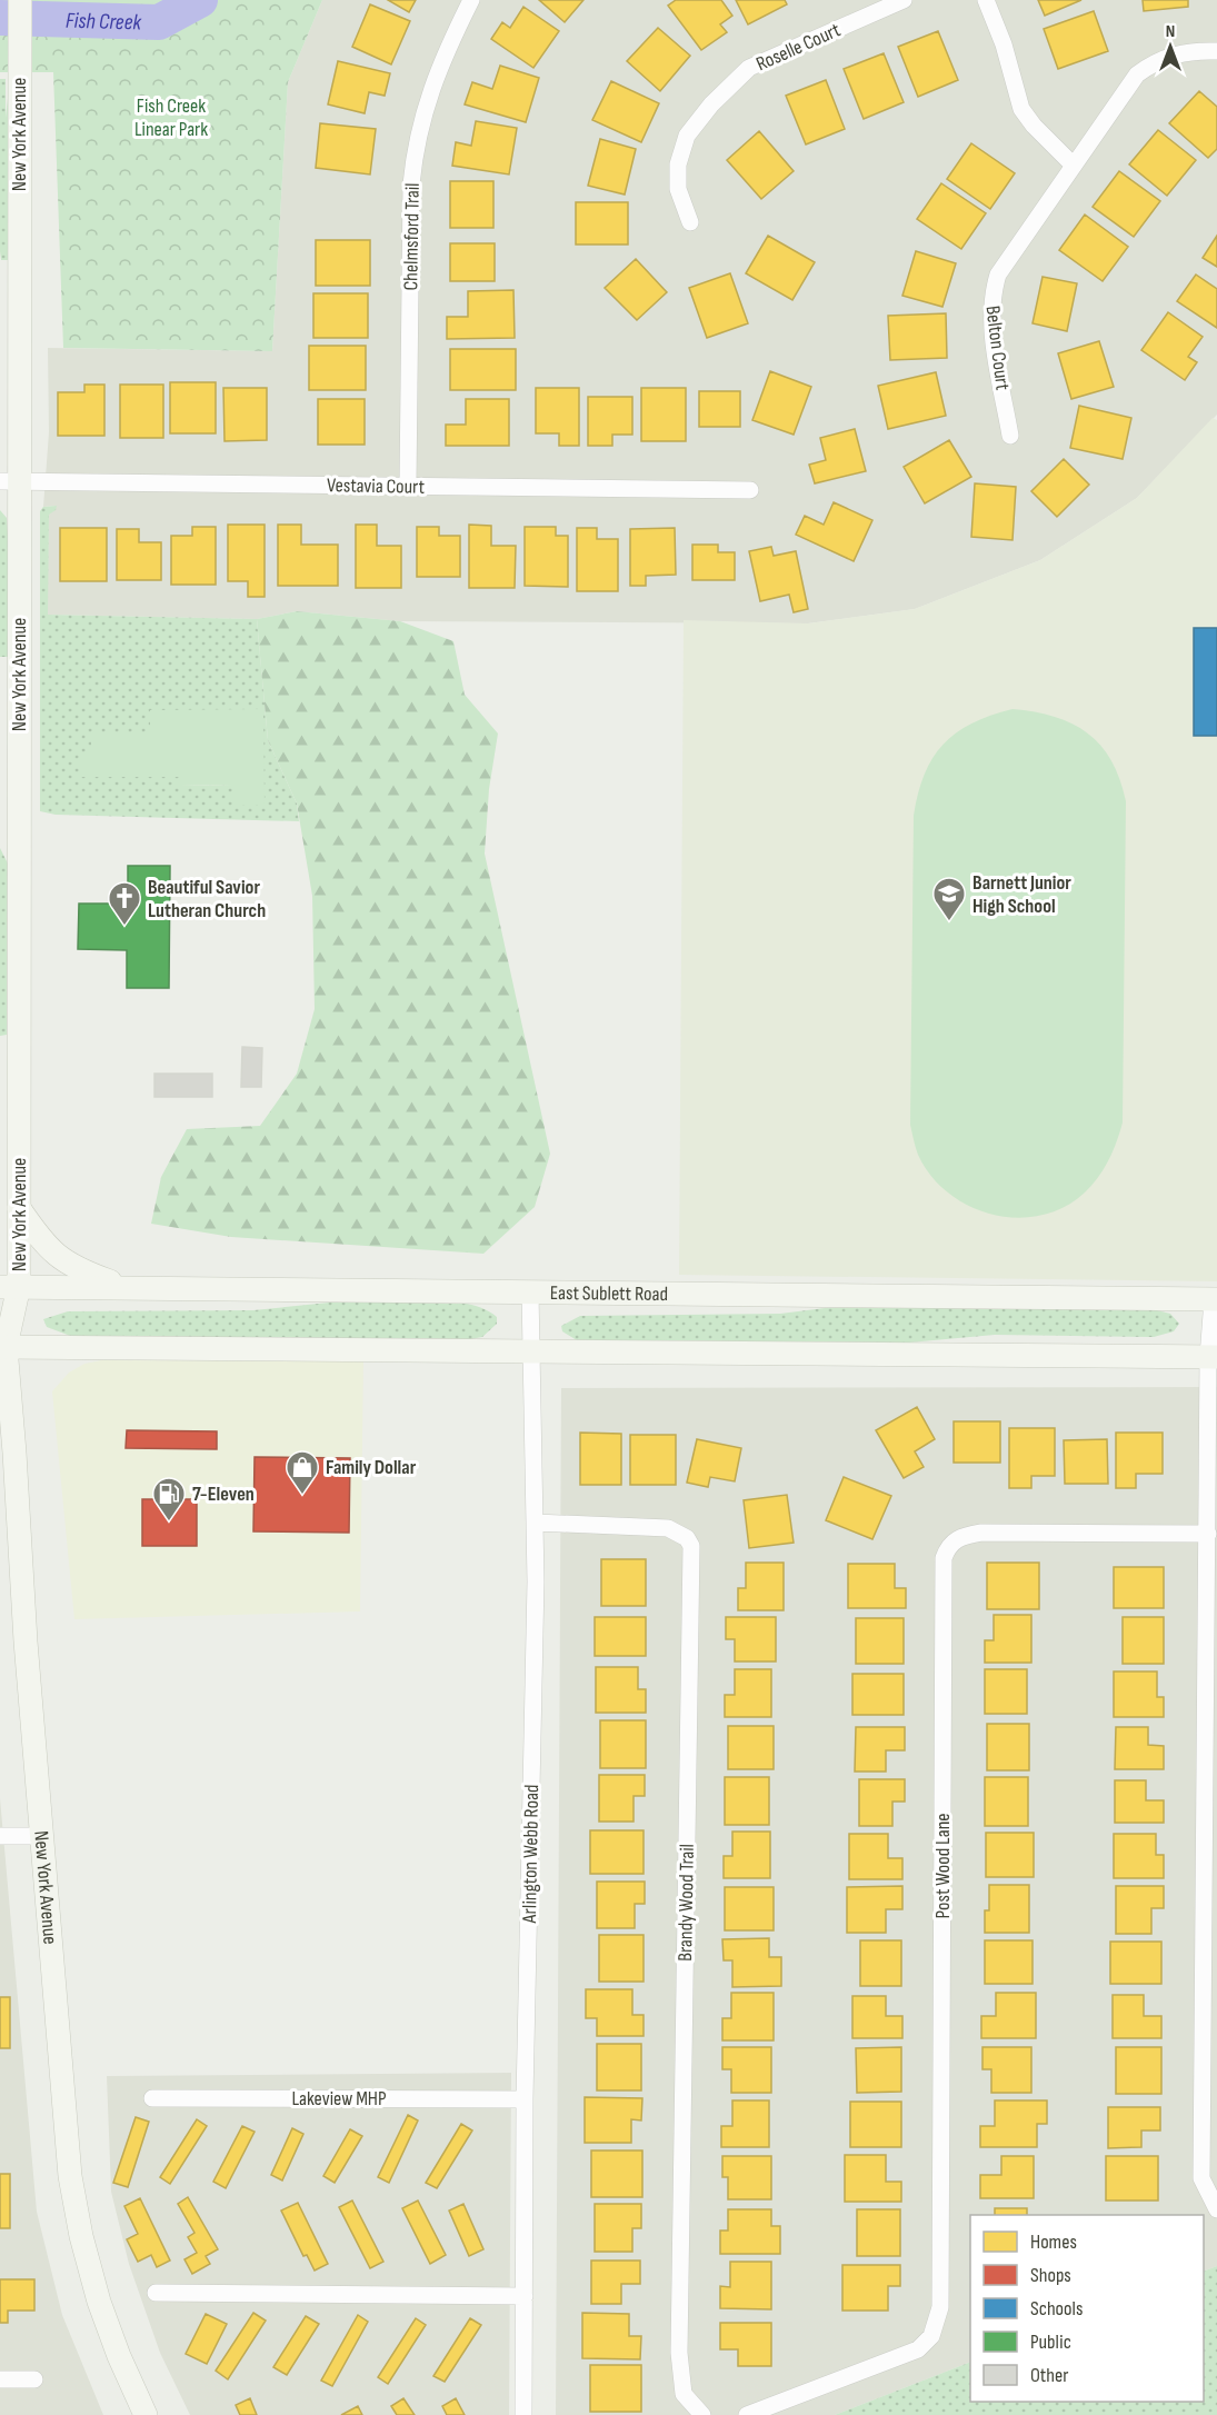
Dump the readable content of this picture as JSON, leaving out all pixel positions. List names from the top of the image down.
{
  "streets": {
    "main road": ["New York Avenue", "East Sublett Road"],
    "street": [
      "Roselle Court",
      "Chelmsford Trail",
      "Belton Court",
      "Vestavia Court",
      "Arlington Webb Road",
      "Post Wood Lane",
      "Brandy Wood Trail",
      "Lakeview MHP"
    ]
  },
  "crossings": [
    ["New York Avenue", "Vestavia Court"],
    ["New York Avenue", "East Sublett Road"],
    ["Chelmsford Trail", "Vestavia Court"],
    ["East Sublett Road", "Arlington Webb Road"],
    ["Arlington Webb Road", "Brandy Wood Trail"],
    ["Arlington Webb Road", "Lakeview MHP"]
  ],
  "water": ["Fish Creek"],
  "parks": ["Fish Creek Linear Park"],
  "places": {
    "school or university": ["Barnett Junior High School"],
    "church": ["Beautiful Savior Lutheran Church"],
    "shop": ["Family Dollar"],
    "fuel station": ["7-Eleven"]
  },
  "legend": [
    "Homes",
    "Shops",
    "Schools",
    "Public",
    "Other"
  ],
  "north": "top"
}
